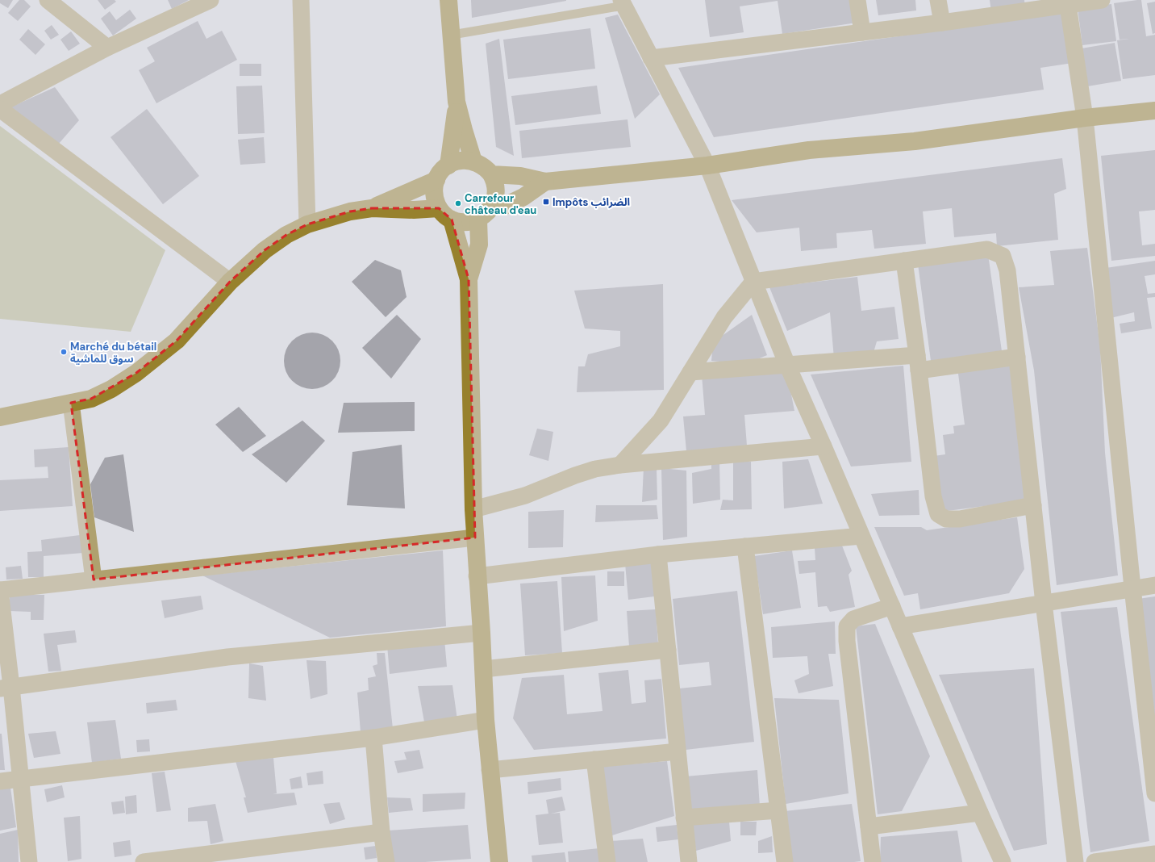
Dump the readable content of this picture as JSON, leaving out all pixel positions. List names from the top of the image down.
{
  "places": {
    "transit": ["Impôts الضرائب"],
    "other": ["Carrefour château d'eau", "Marché du bétail سوق للماشية"]
  }
}
